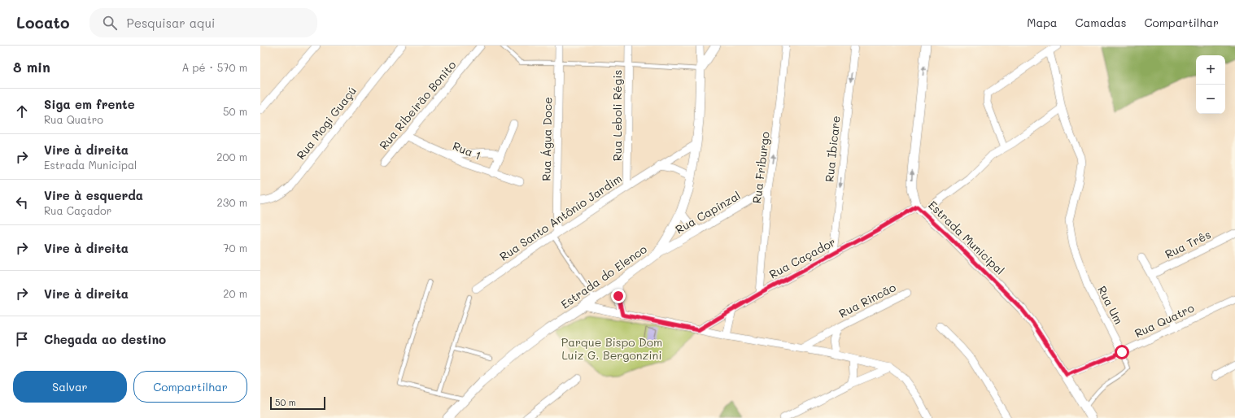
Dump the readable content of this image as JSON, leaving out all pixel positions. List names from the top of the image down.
{
  "streets": {
    "street": [
      "Rua Ribeirão Bonito",
      "Rua Leboli Régis",
      "Rua Mogi Guaçú",
      "Rua Água Doce",
      "Rua Ibicare",
      "Rua 1",
      "Rua Friburgo",
      "Rua Capinzal",
      "Rua Santo Antônio Jardim",
      "Estrada Municipal",
      "Rua Três",
      "Rua Caçador",
      "Estrada do Elenco",
      "Rua Rincão",
      "Rua Um",
      "Rua Quatro"
    ]
  },
  "crossings": [
    ["Rua Ribeirão Bonito", "Rua 1"],
    ["Rua Leboli Régis", "Rua Santo Antônio Jardim"],
    ["Rua Água Doce", "Rua Santo Antônio Jardim"],
    ["Rua Ibicare", "Rua Caçador"],
    ["Rua Friburgo", "Rua Capinzal"],
    ["Rua Friburgo", "Rua Caçador"],
    ["Rua Capinzal", "Estrada do Elenco"],
    ["Rua Santo Antônio Jardim", "Estrada do Elenco"],
    ["Estrada Municipal", "Rua Caçador"],
    ["Estrada Municipal", "Rua Quatro"],
    ["Rua Caçador", "Rua Um"],
    ["Rua Um", "Rua Quatro"]
  ],
  "one_way": ["Rua Ibicare", "Rua Friburgo", "Estrada Municipal"],
  "parks": ["Parque Bispo Dom Luiz G. Bergonzini"],
  "scale_bar": "50 m",
  "page": {
    "header": "Locato",
    "search": "Pesquisar aqui",
    "nav": ["Mapa", "Camadas", "Compartilhar"],
    "heading": ["8 min", "A pé · 570 m"],
    "map_buttons": ["+", "−"],
    "list": [
      ["Siga em frente", "Rua Quatro", "50 m"],
      ["Vire à direita", "Estrada Municipal", "200 m"],
      ["Vire à esquerda", "Rua Caçador", "230 m"],
      ["Vire à direita", "70 m"],
      ["Vire à direita", "20 m"],
      "Chegada ao destino"
    ],
    "buttons": ["Salvar", "Compartilhar"],
    "scale": "50 m"
  }
}
